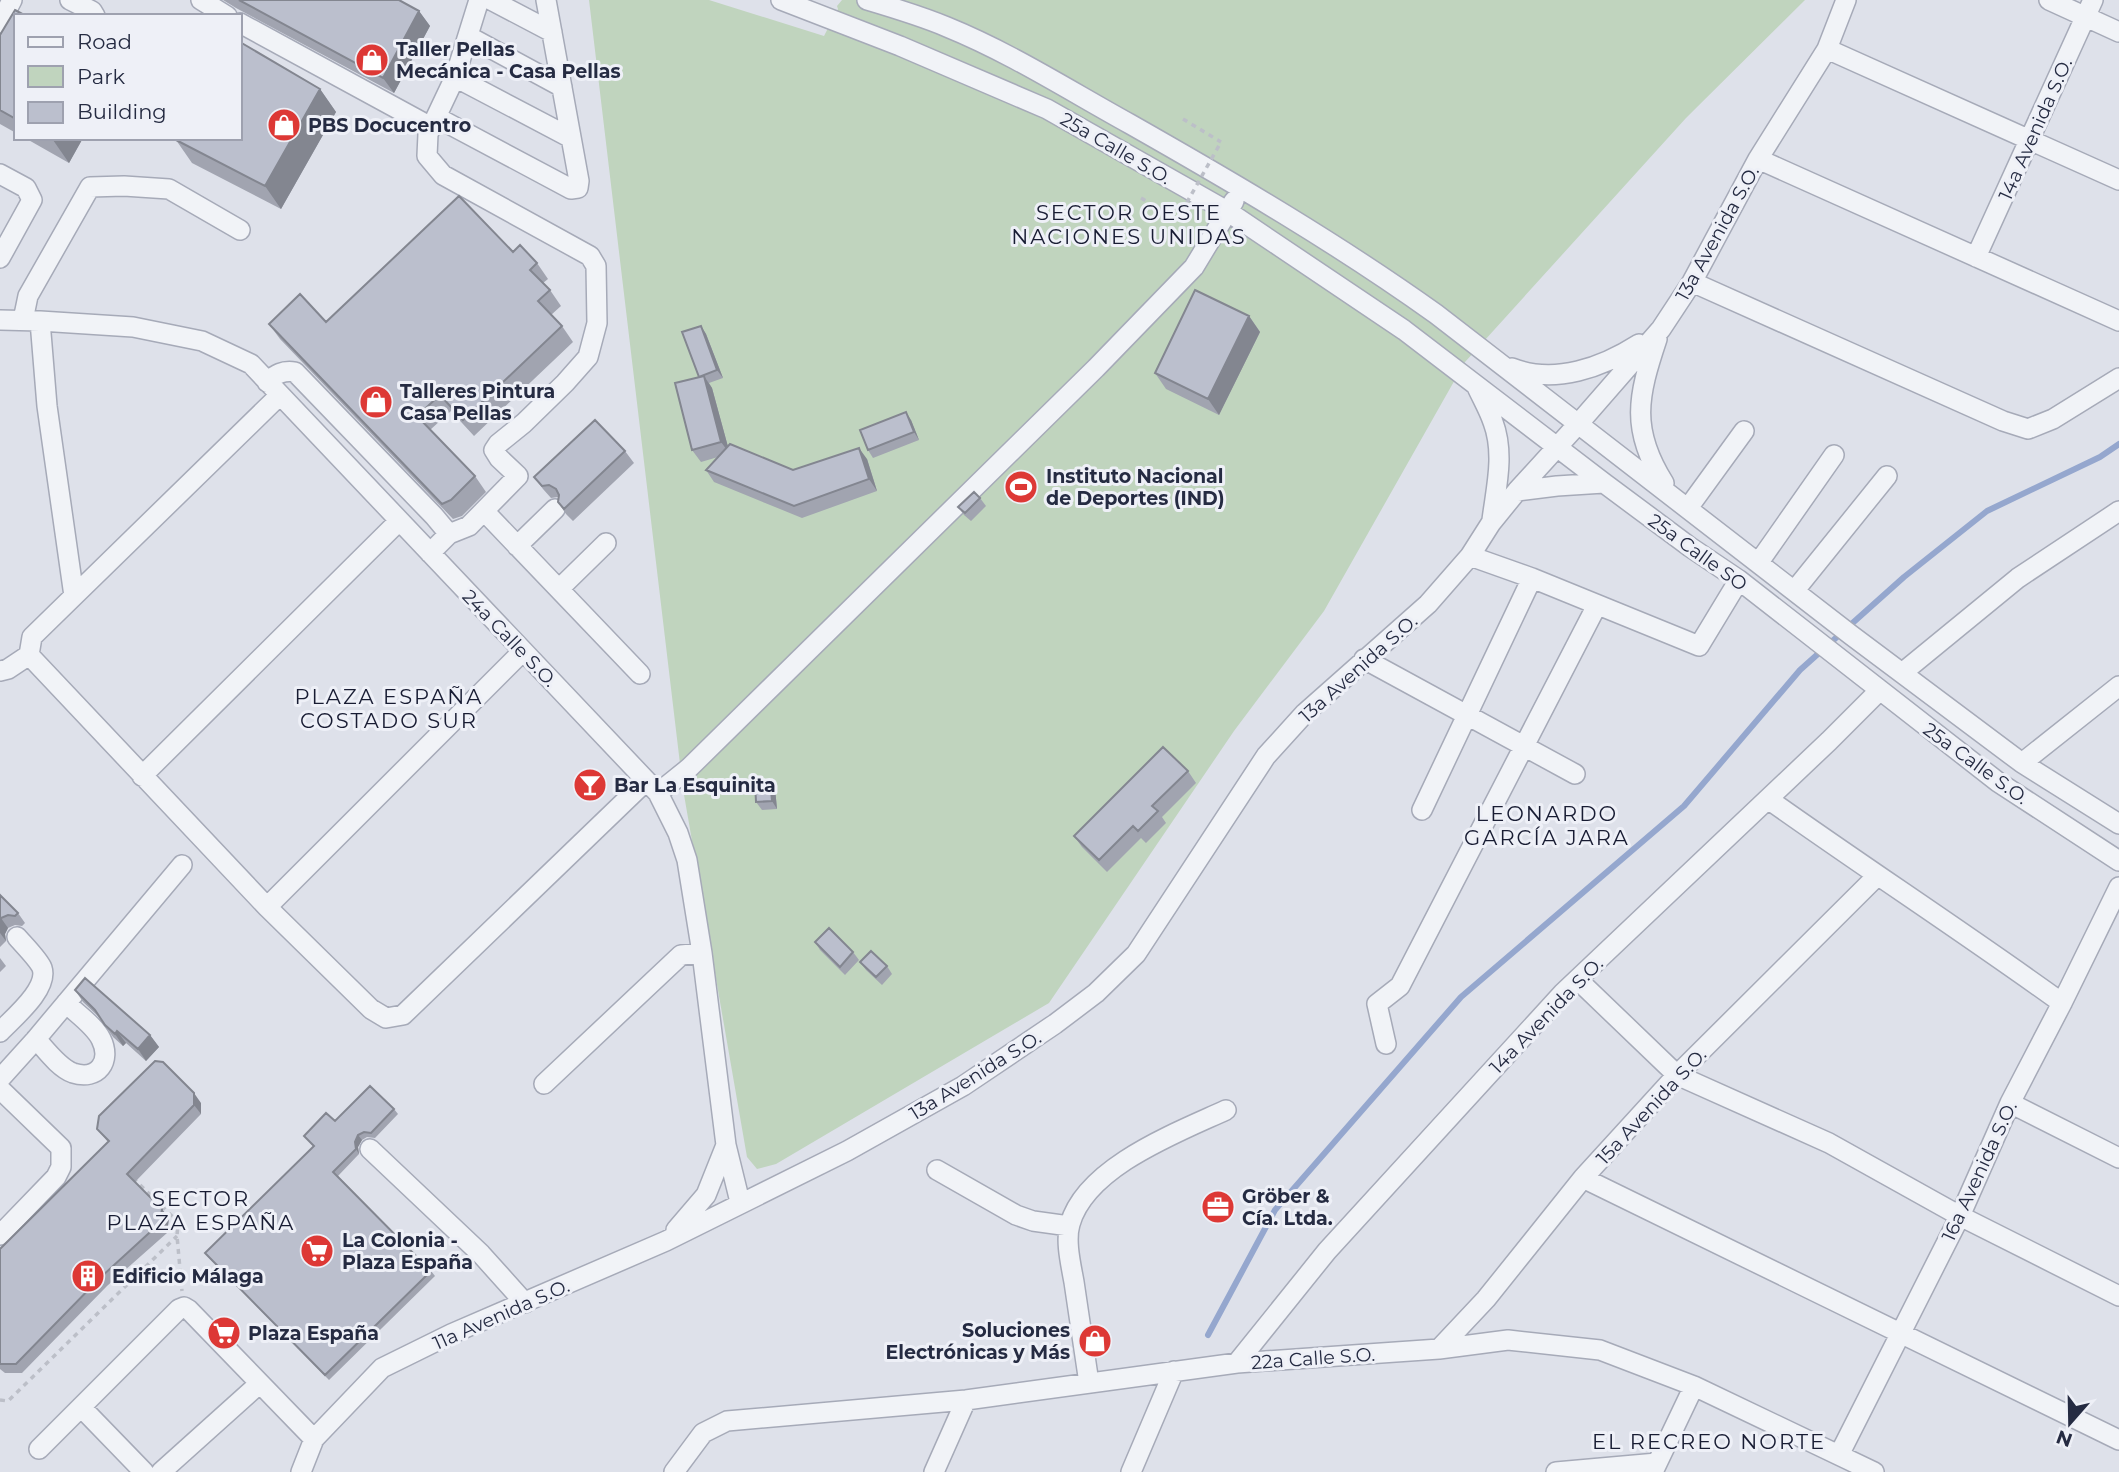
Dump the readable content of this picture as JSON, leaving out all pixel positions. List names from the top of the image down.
{
  "streets": {
    "street": [
      "14a Avenida S.O.",
      "25a Calle S.O.",
      "13a Avenida S.O.",
      "25a Calle SO",
      "24a Calle S.O.",
      "15a Avenida S.O.",
      "16a Avenida S.O.",
      "11a Avenida S.O.",
      "22a Calle S.O."
    ]
  },
  "crossings": [
    ["14a Avenida S.O.", "25a Calle S.O."],
    ["14a Avenida S.O.", "22a Calle S.O."],
    ["25a Calle S.O.", "13a Avenida S.O."],
    ["25a Calle S.O.", "25a Calle SO"],
    ["13a Avenida S.O.", "25a Calle SO"],
    ["13a Avenida S.O.", "24a Calle S.O."],
    ["13a Avenida S.O.", "11a Avenida S.O."],
    ["24a Calle S.O.", "11a Avenida S.O."],
    ["15a Avenida S.O.", "22a Calle S.O."],
    ["16a Avenida S.O.", "22a Calle S.O."]
  ],
  "districts": [
    "SECTOR OESTE NACIONES UNIDAS",
    "PLAZA ESPAÑA COSTADO SUR",
    "LEONARDO GARCÍA JARA",
    "SECTOR PLAZA ESPAÑA",
    "EL RECREO NORTE"
  ],
  "places": {
    "shop": [
      "Taller Pellas Mecánica - Casa Pellas",
      "PBS Docucentro",
      "Talleres Pintura Casa Pellas",
      "Soluciones Electrónicas y Más"
    ],
    "sports": ["Instituto Nacional de Deportes (IND)"],
    "bar": ["Bar La Esquinita"],
    "office": ["Gröber & Cía. Ltda."],
    "supermarket": ["La Colonia - Plaza España", "Plaza España"],
    "building": ["Edificio Málaga"]
  },
  "legend": ["Road", "Park", "Building"],
  "north": "bottom"
}
